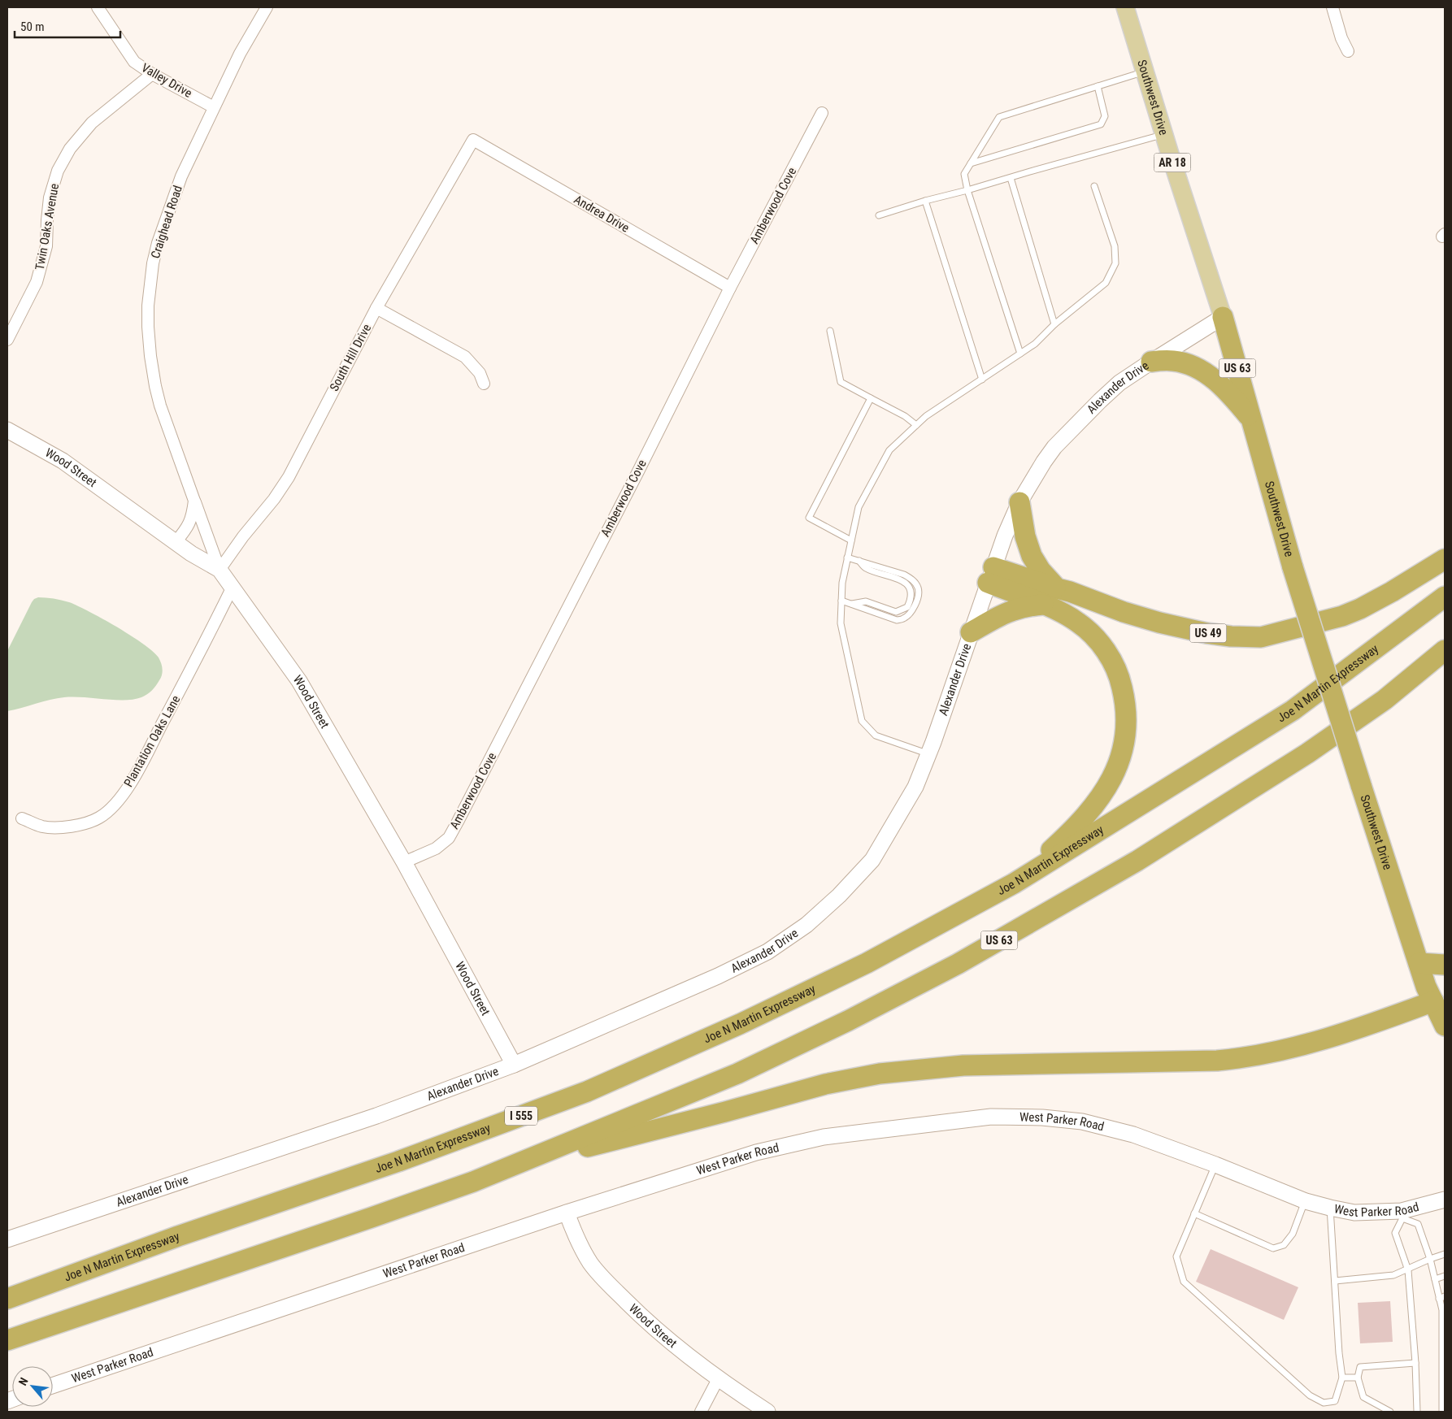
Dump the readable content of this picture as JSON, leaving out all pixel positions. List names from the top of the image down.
{
  "streets": {
    "highway": [
      "Southwest Drive",
      "US 63",
      "US 49",
      "Joe N Martin Expressway",
      "I 555"
    ],
    "main road": ["AR 18"],
    "street": [
      "Valley Drive",
      "Amberwood Cove",
      "Andrea Drive",
      "Craighead Road",
      "Twin Oaks Avenue",
      "South Hill Drive",
      "Alexander Drive",
      "Wood Street",
      "Plantation Oaks Lane",
      "West Parker Road"
    ]
  },
  "crossings": [
    ["Valley Drive", "Craighead Road"],
    ["Valley Drive", "Twin Oaks Avenue"],
    ["Southwest Drive", "Alexander Drive"],
    ["Amberwood Cove", "Andrea Drive"],
    ["Amberwood Cove", "Wood Street"],
    ["Andrea Drive", "South Hill Drive"],
    ["Craighead Road", "South Hill Drive"],
    ["Craighead Road", "Wood Street"],
    ["South Hill Drive", "Wood Street"],
    ["Alexander Drive", "Wood Street"],
    ["Alexander Drive", "US 49"],
    ["Wood Street", "Plantation Oaks Lane"],
    ["Wood Street", "West Parker Road"]
  ],
  "scale_bar": "50 m",
  "north": "top left"
}
